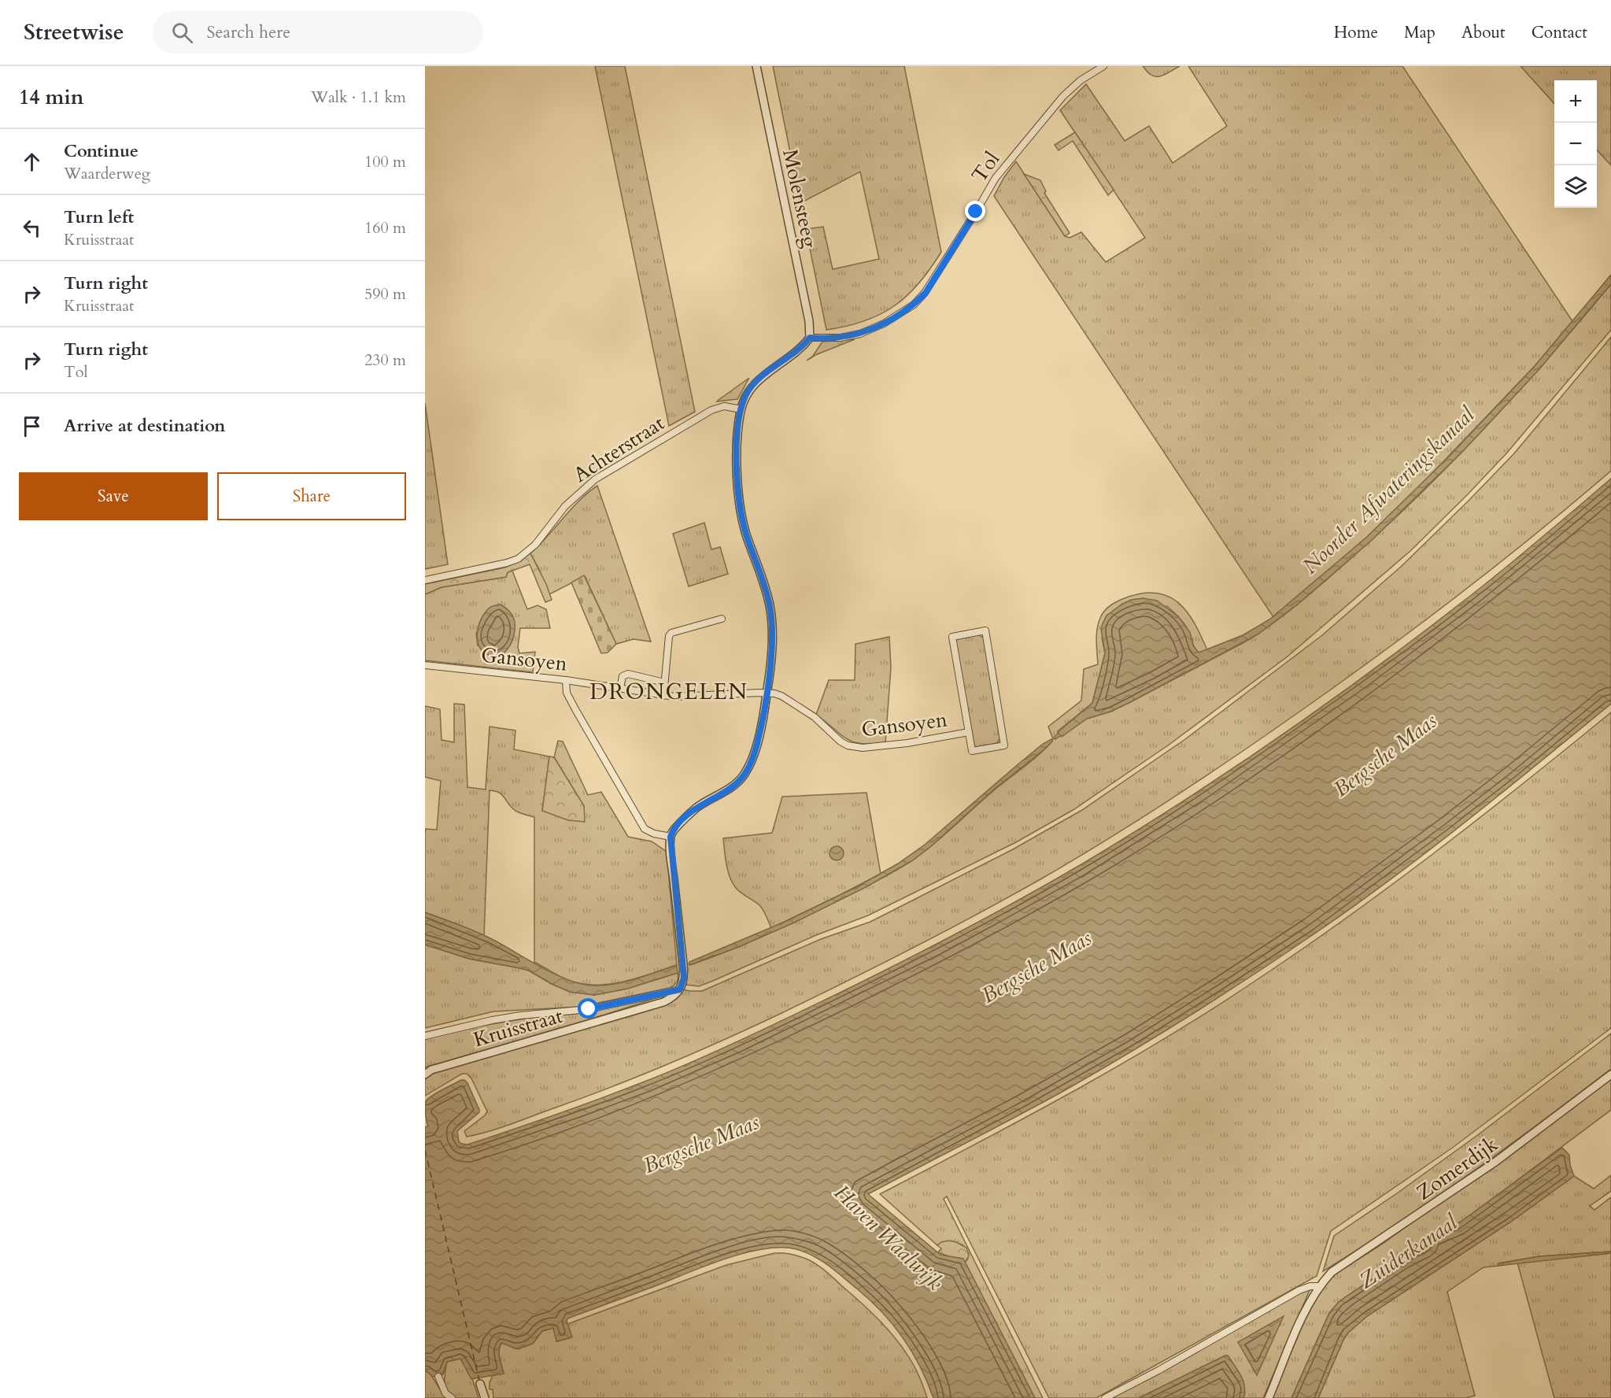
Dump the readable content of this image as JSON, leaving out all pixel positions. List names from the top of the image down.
{
  "streets": {
    "street": [
      "Tol",
      "Molensteeg",
      "Achterstraat",
      "Gansoyen",
      "Kruisstraat",
      "Zomerdijk"
    ]
  },
  "crossings": [
    ["Tol", "Molensteeg"]
  ],
  "districts": ["DRONGELEN"],
  "water": [
    "Noorder Afwateringskanaal",
    "Bergsche Maas",
    "Haven Waalwijk",
    "Zuiderkanaal"
  ],
  "page": {
    "header": "Streetwise",
    "search": "Search here",
    "nav": [
      "Home",
      "Map",
      "About",
      "Contact"
    ],
    "heading": ["14 min", "Walk · 1.1 km"],
    "map_buttons": ["+", "−"],
    "list": [
      ["Continue", "Waarderweg", "100 m"],
      ["Turn left", "Kruisstraat", "160 m"],
      ["Turn right", "Kruisstraat", "590 m"],
      ["Turn right", "Tol", "230 m"],
      "Arrive at destination"
    ],
    "buttons": ["Save", "Share"]
  }
}
